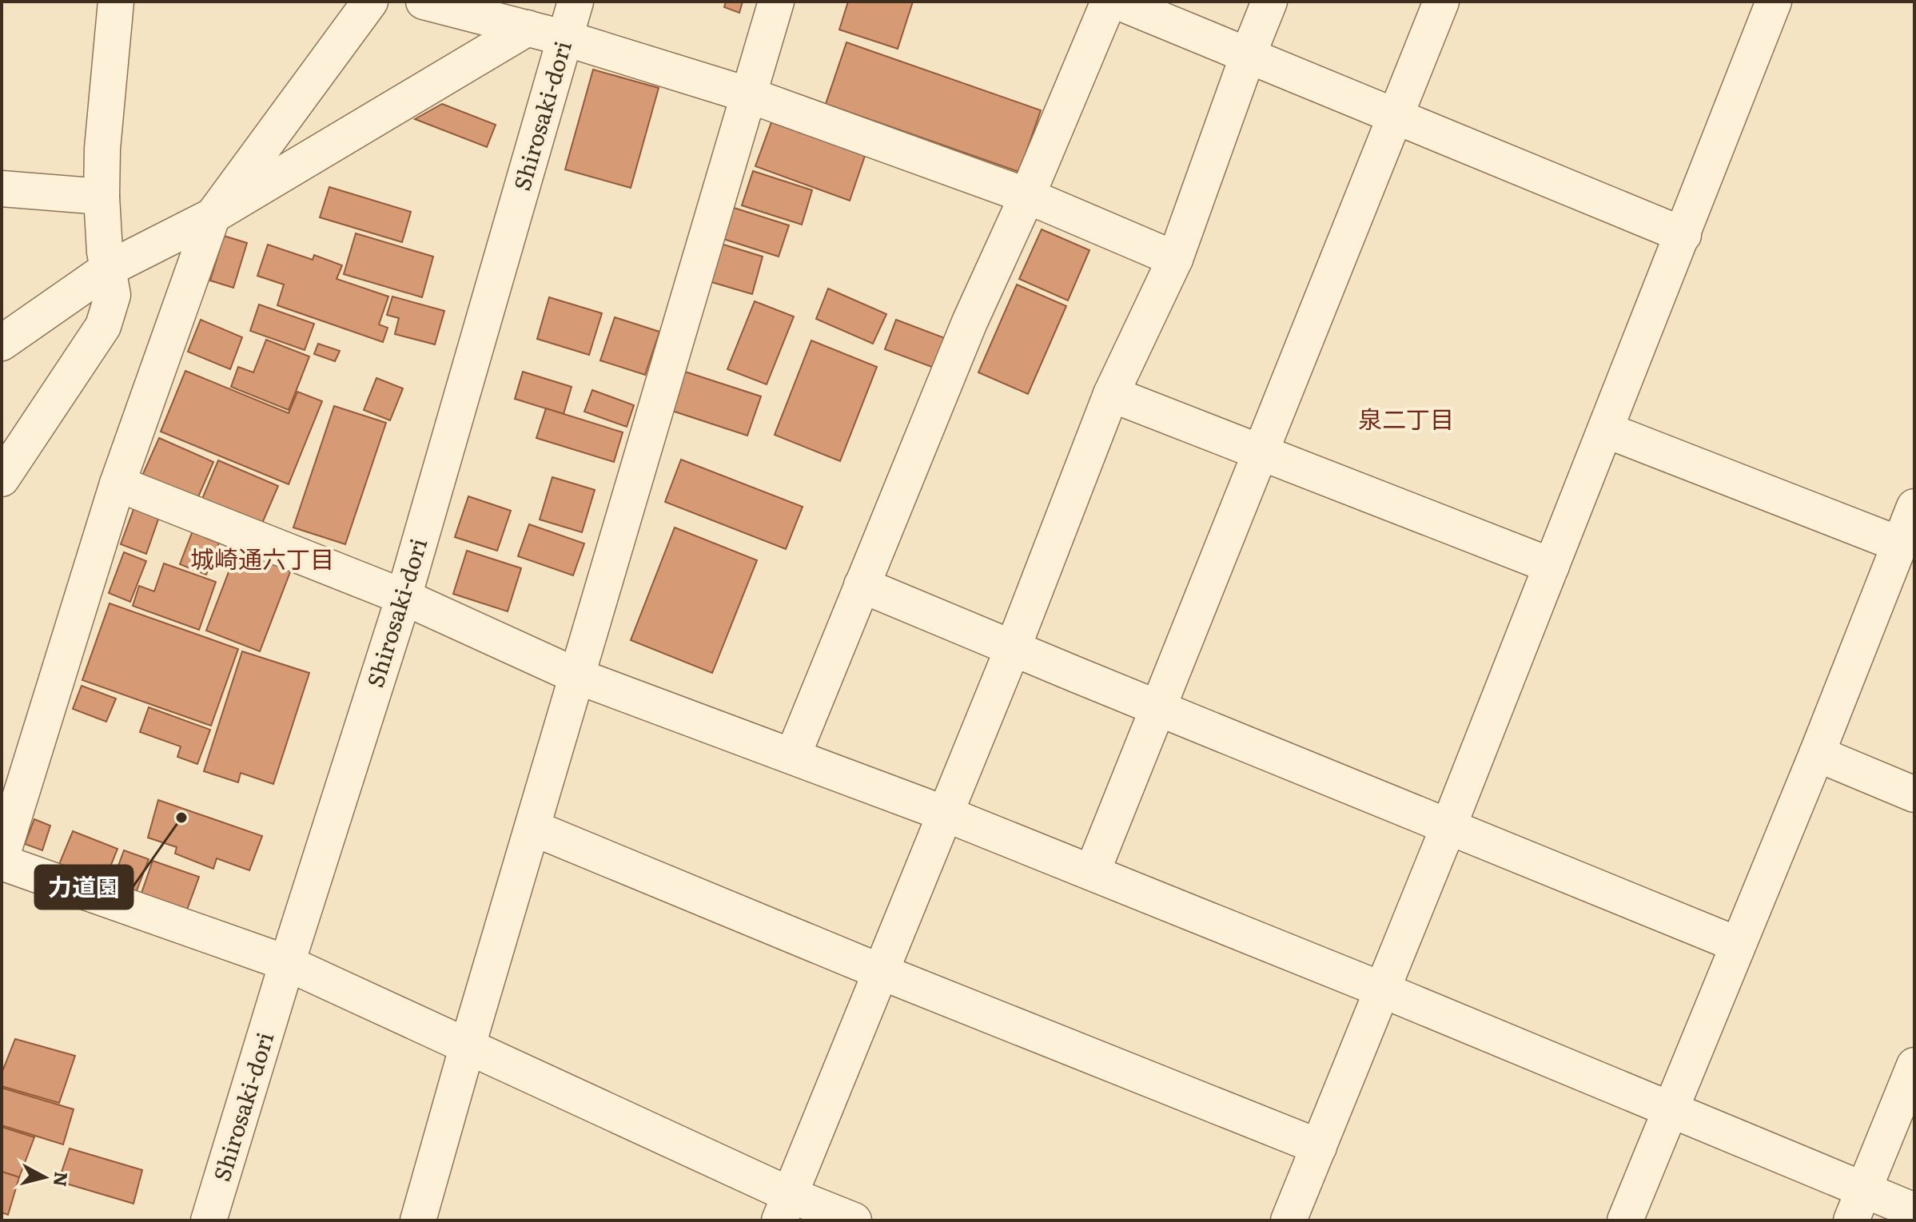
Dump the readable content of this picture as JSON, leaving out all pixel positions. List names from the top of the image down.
{
  "streets": {
    "street": ["Shirosaki-dori"]
  },
  "districts": ["泉二丁目", "城崎通六丁目"],
  "places": ["力道園"],
  "north": "right"
}
